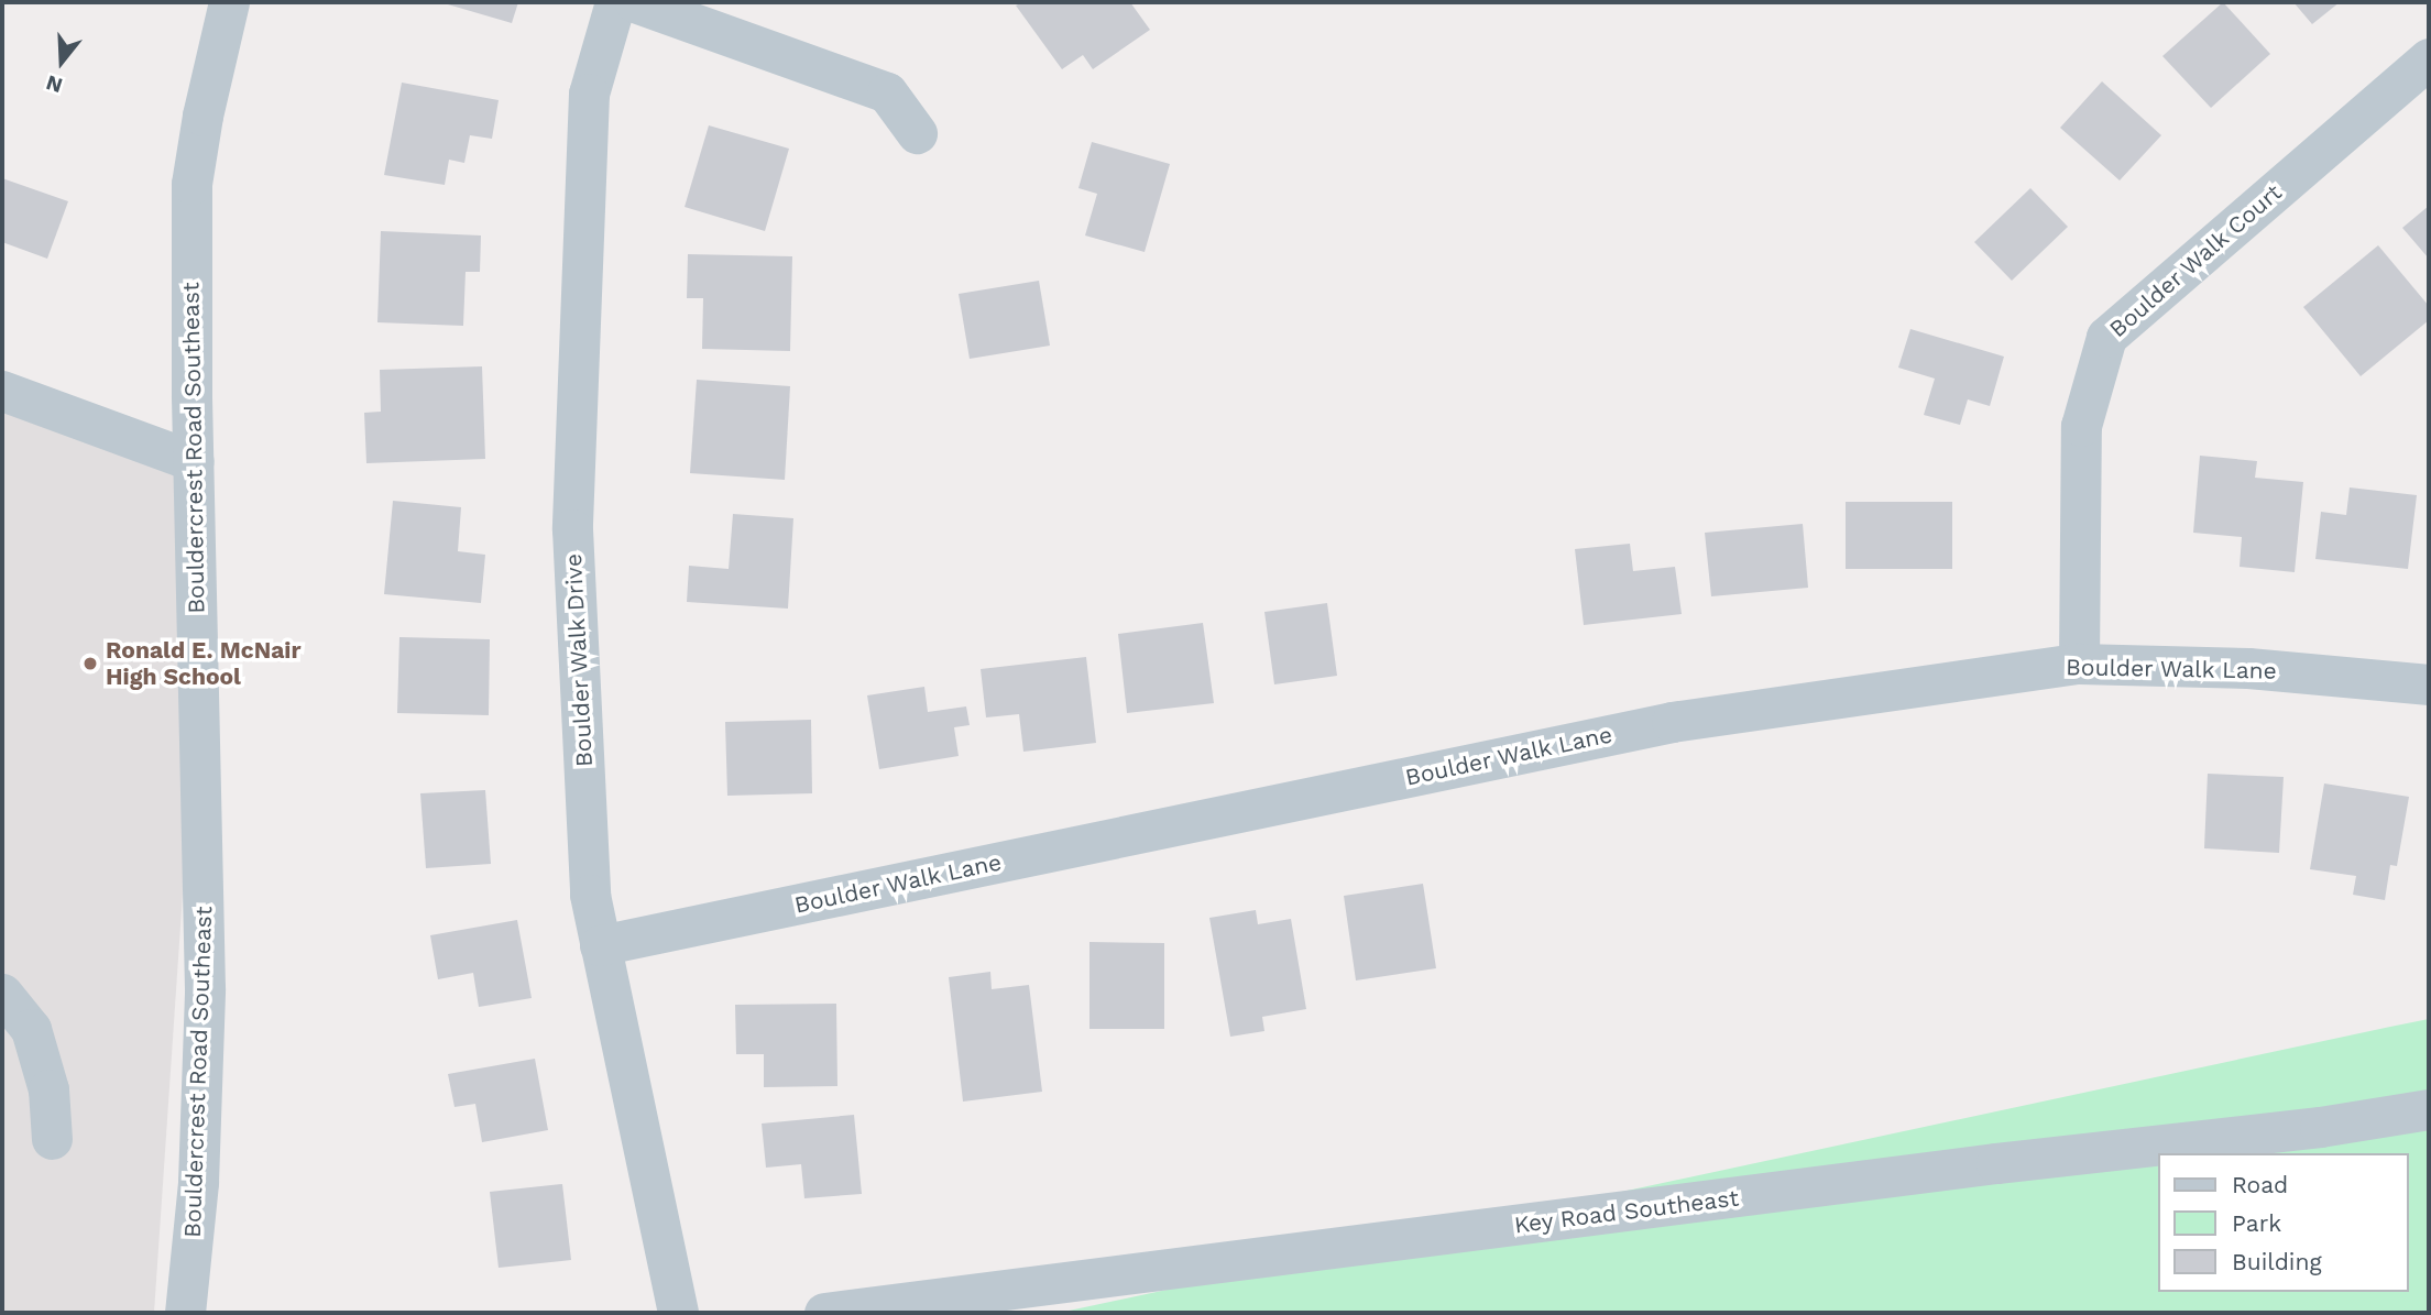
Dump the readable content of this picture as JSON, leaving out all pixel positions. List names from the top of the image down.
{
  "streets": {
    "street": [
      "Boulder Walk Court",
      "Bouldercrest Road Southeast",
      "Boulder Walk Drive",
      "Boulder Walk Lane",
      "Key Road Southeast"
    ]
  },
  "crossings": [
    ["Boulder Walk Court", "Boulder Walk Lane"],
    ["Boulder Walk Drive", "Boulder Walk Lane"]
  ],
  "places": ["Ronald E. McNair High School"],
  "legend": ["Road", "Park", "Building"],
  "north": "bottom"
}
